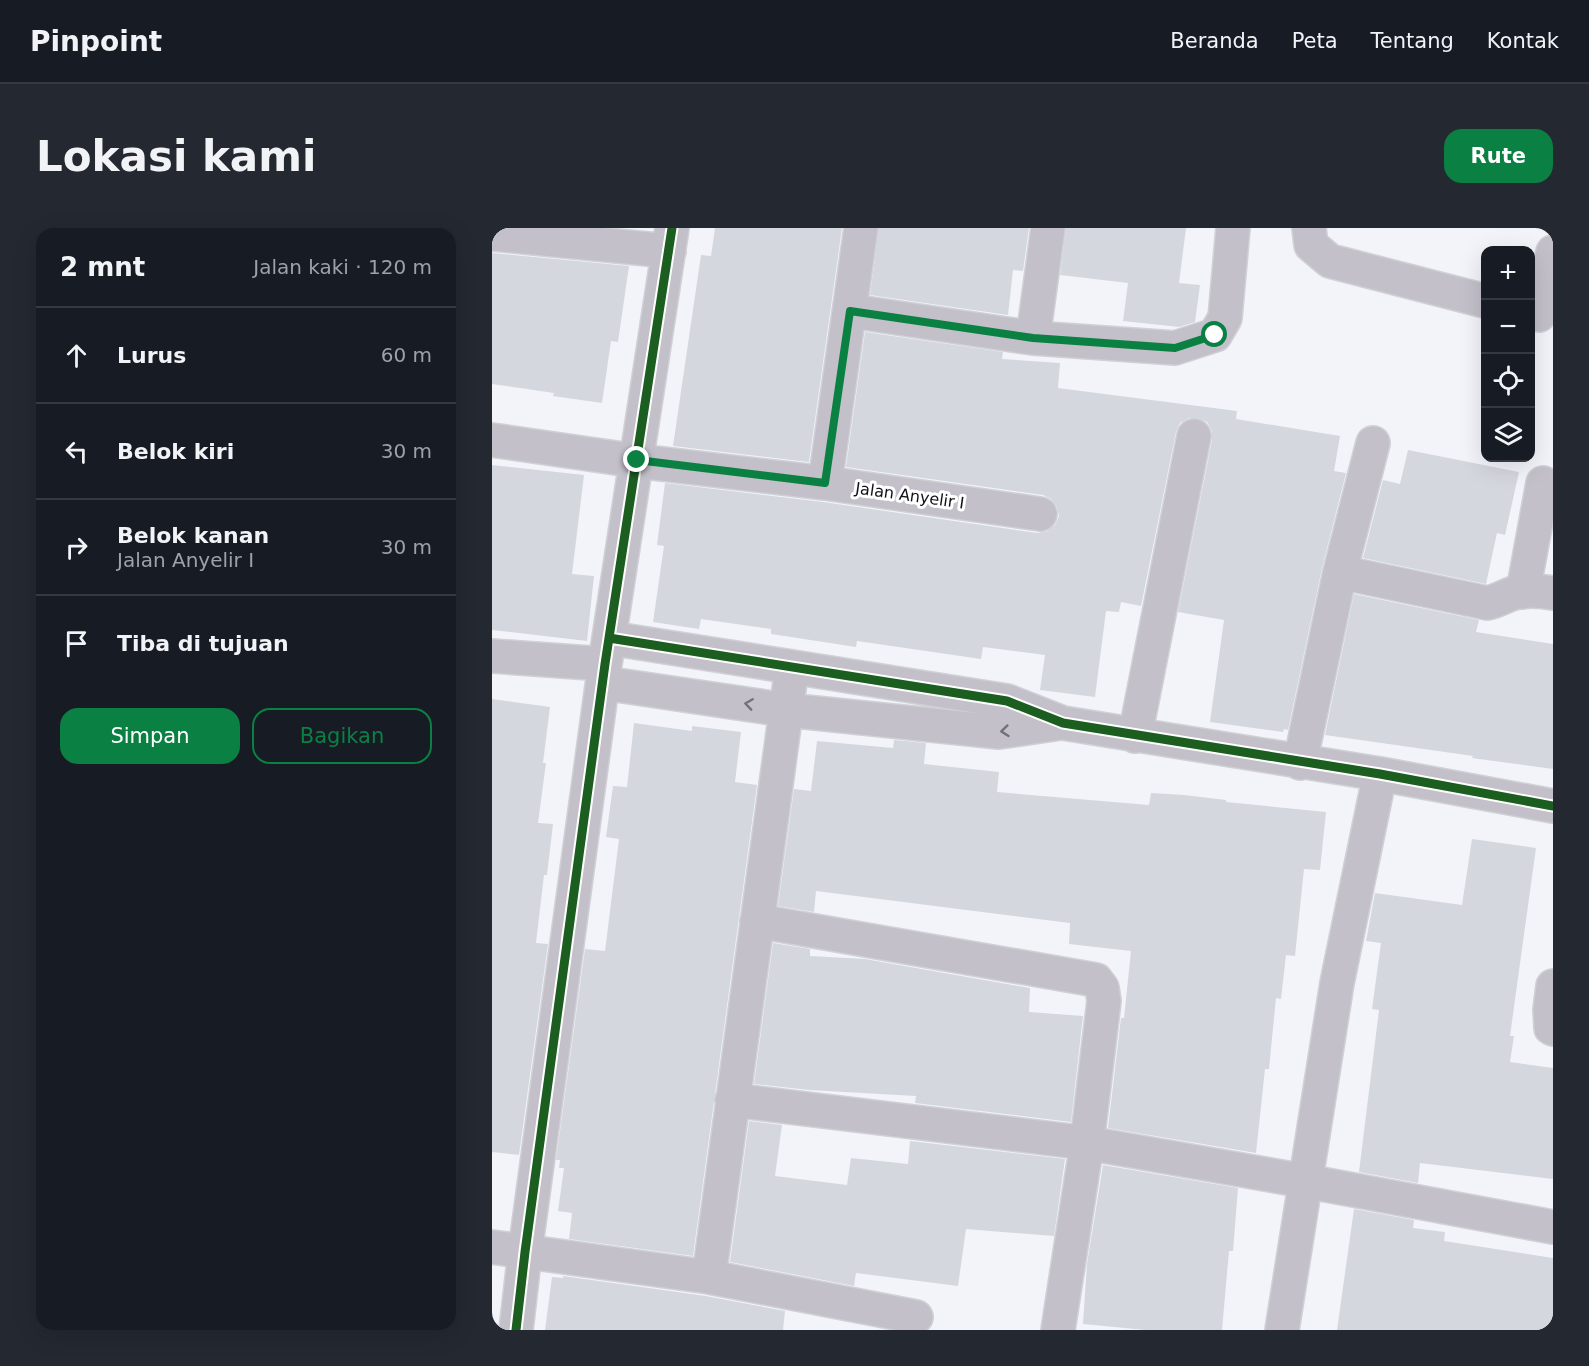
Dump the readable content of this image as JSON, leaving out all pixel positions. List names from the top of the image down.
{
  "streets": {
    "street": ["Jalan Anyelir I"]
  },
  "page": {
    "header": "Pinpoint",
    "nav": [
      "Beranda",
      "Peta",
      "Tentang",
      "Kontak"
    ],
    "buttons": [
      "Rute",
      ["Simpan", "Bagikan"]
    ],
    "title": "Lokasi kami",
    "heading": ["2 mnt", "Jalan kaki · 120 m"],
    "map_buttons": ["+", "−"],
    "list": [
      ["Lurus", "60 m"],
      ["Belok kiri", "30 m"],
      ["Belok kanan", "Jalan Anyelir I", "30 m"],
      "Tiba di tujuan"
    ]
  }
}
